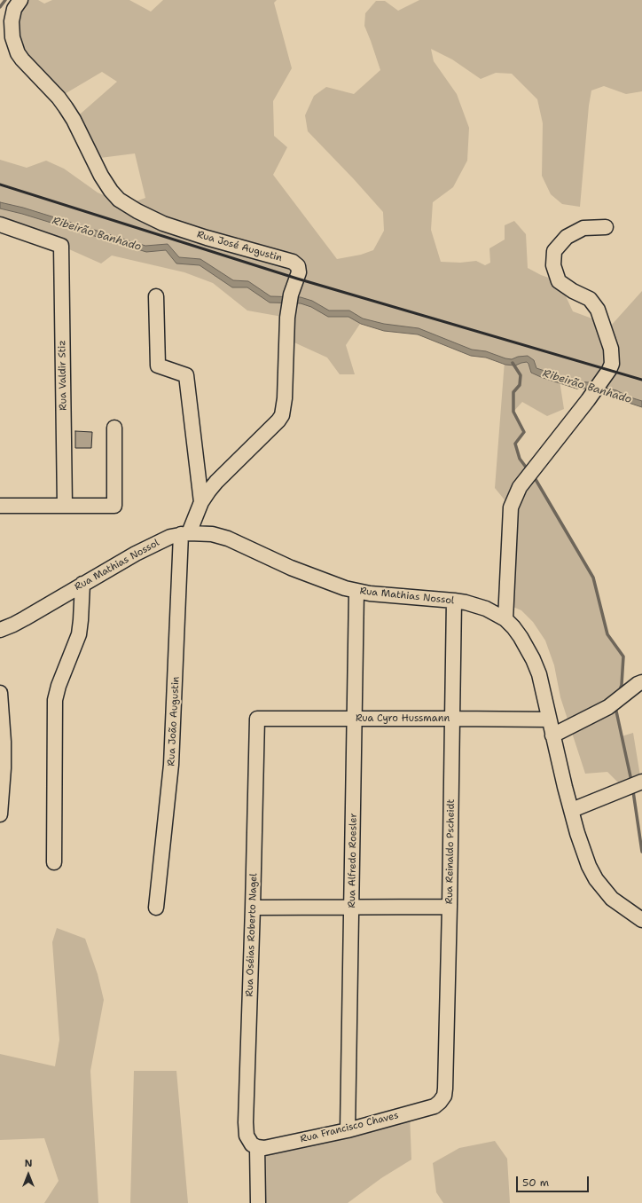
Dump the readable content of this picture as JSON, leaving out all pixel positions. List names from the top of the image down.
{
  "streets": {
    "street": [
      "Rua José Augustin",
      "Rua Valdir Stiz",
      "Rua Mathias Nossol",
      "Rua Cyro Hussmann",
      "Rua João Augustin",
      "Rua Reinaldo Pscheidt",
      "Rua Alfredo Roesler",
      "Rua Oséias Roberto Nagel",
      "Rua Francisco Chaves"
    ]
  },
  "crossings": [
    ["Rua José Augustin", "Rua Mathias Nossol"],
    ["Rua José Augustin", "Rua João Augustin"],
    ["Rua Mathias Nossol", "Rua Cyro Hussmann"],
    ["Rua Mathias Nossol", "Rua João Augustin"],
    ["Rua Mathias Nossol", "Rua Reinaldo Pscheidt"],
    ["Rua Mathias Nossol", "Rua Alfredo Roesler"],
    ["Rua Cyro Hussmann", "Rua Reinaldo Pscheidt"],
    ["Rua Cyro Hussmann", "Rua Alfredo Roesler"],
    ["Rua Cyro Hussmann", "Rua Oséias Roberto Nagel"],
    ["Rua Reinaldo Pscheidt", "Rua Francisco Chaves"],
    ["Rua Alfredo Roesler", "Rua Francisco Chaves"],
    ["Rua Oséias Roberto Nagel", "Rua Francisco Chaves"]
  ],
  "water": ["Ribeirão Banhado"],
  "scale_bar": "50 m",
  "north": "top"
}
